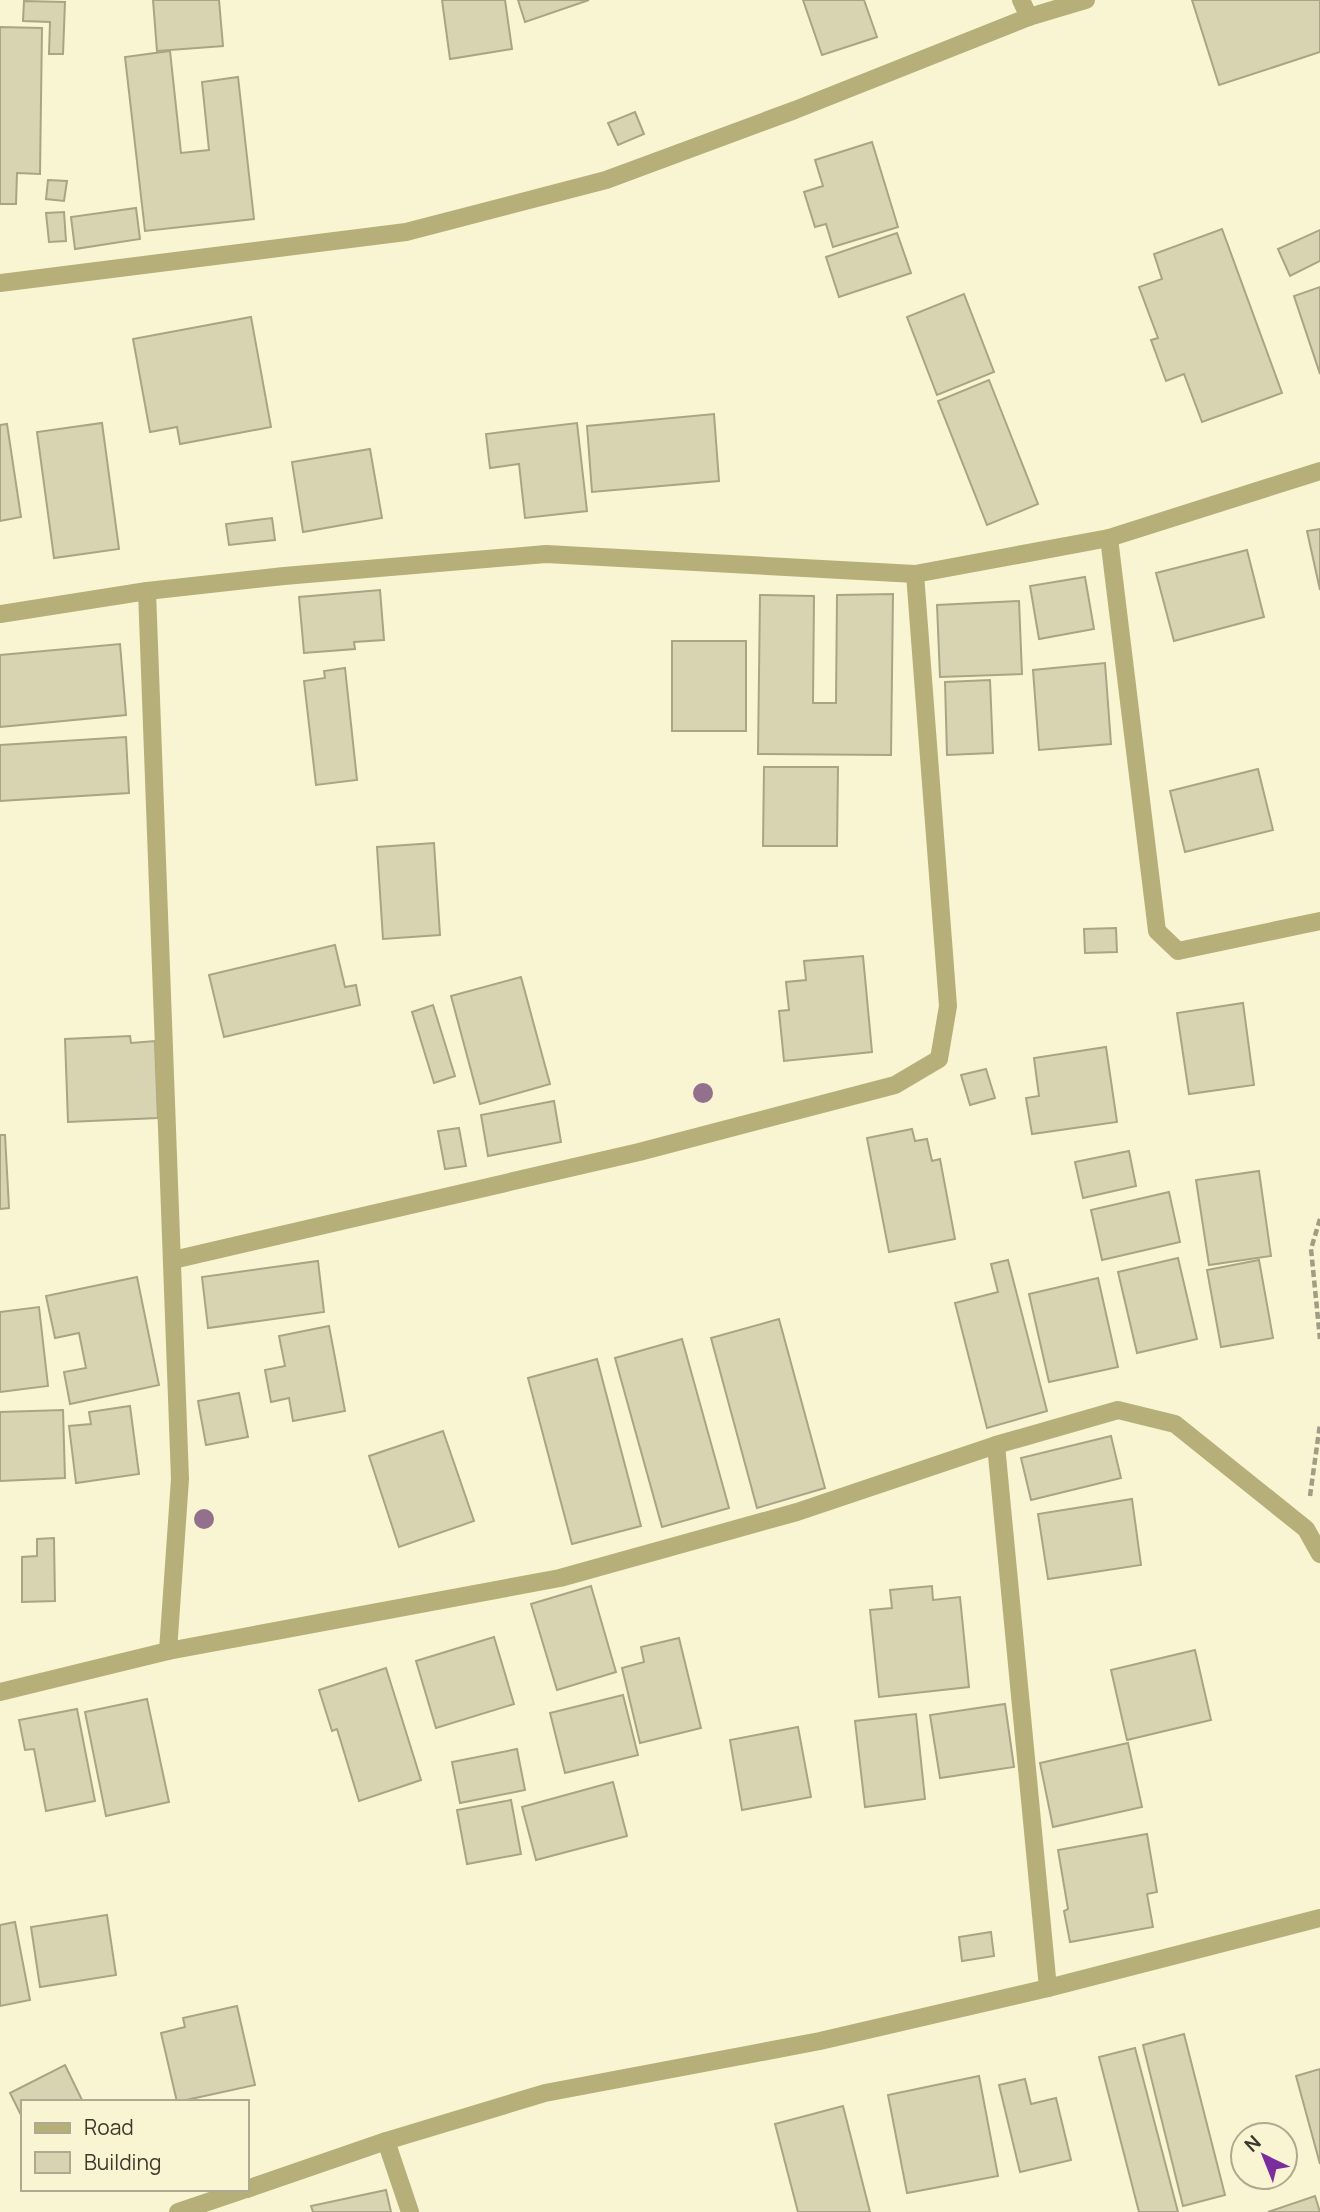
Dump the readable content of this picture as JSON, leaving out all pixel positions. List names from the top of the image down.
{
  "legend": ["Road", "Building"],
  "north": "top left"
}
